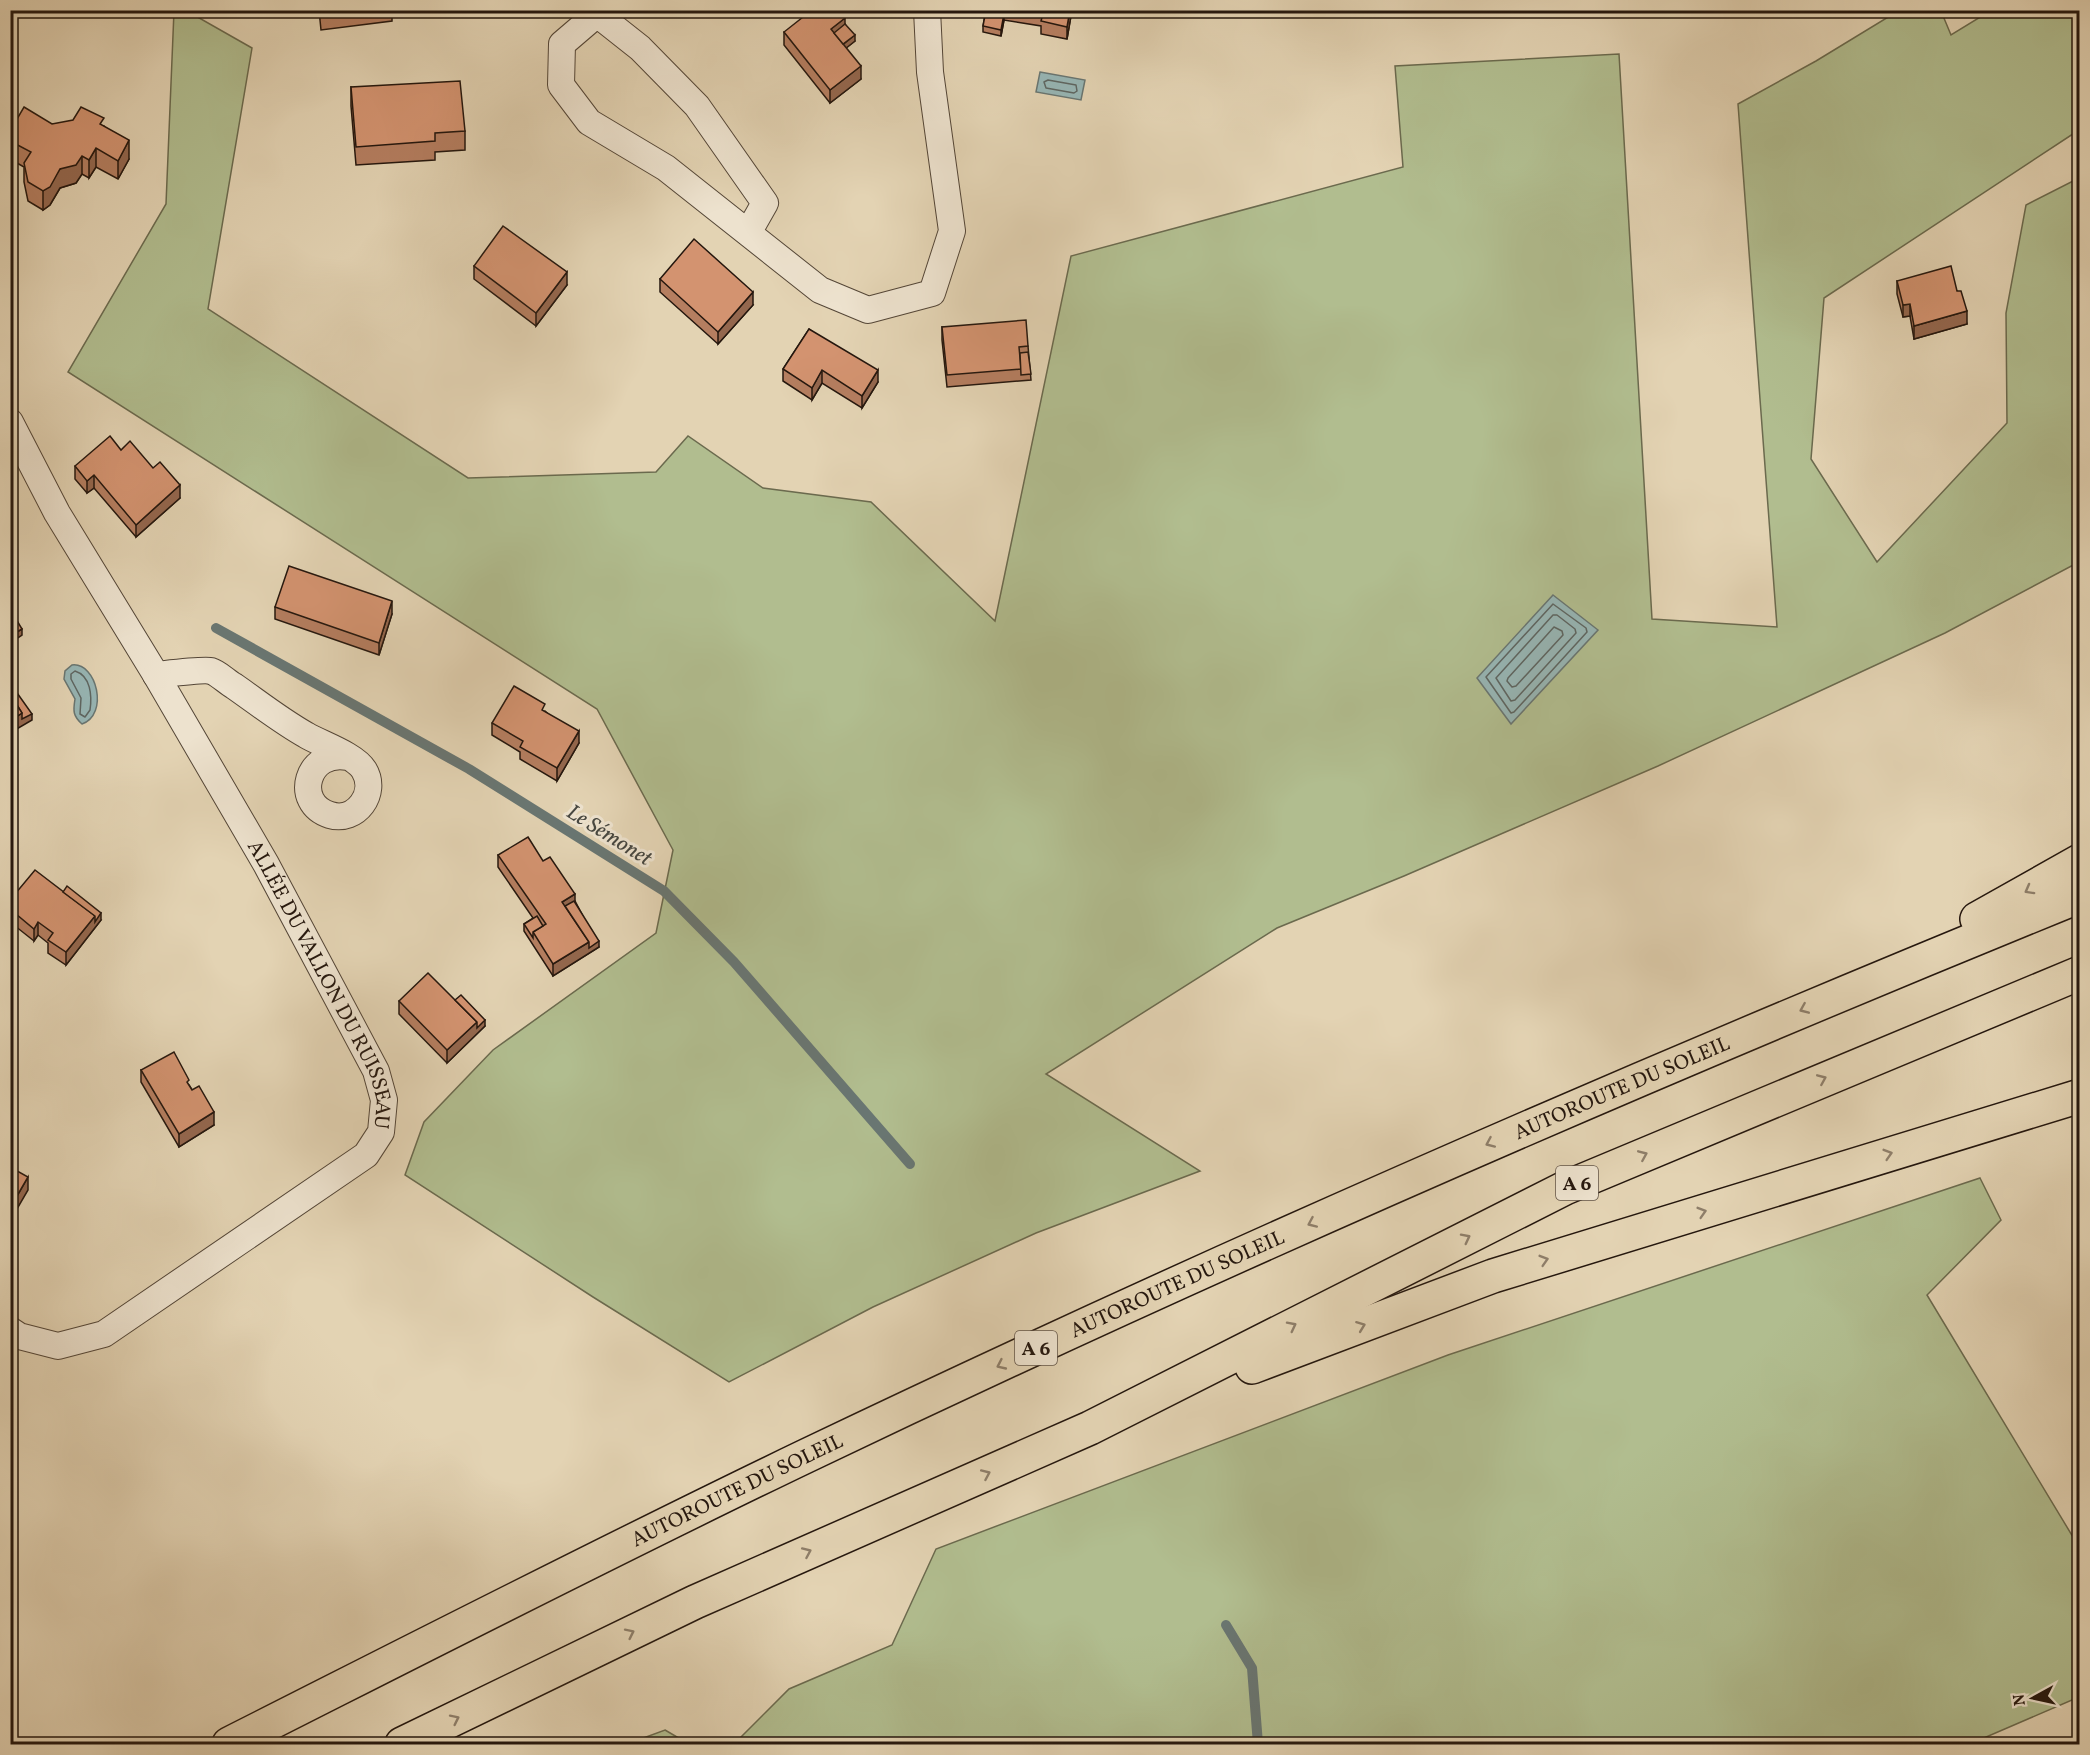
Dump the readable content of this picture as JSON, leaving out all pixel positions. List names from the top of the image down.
{
  "streets": {
    "highway": ["AUTOROUTE DU SOLEIL", "A 6"],
    "street": ["ALLÉE DU VALLON DU RUISSEAU"]
  },
  "water": ["Le Sémonet"],
  "north": "left"
}
